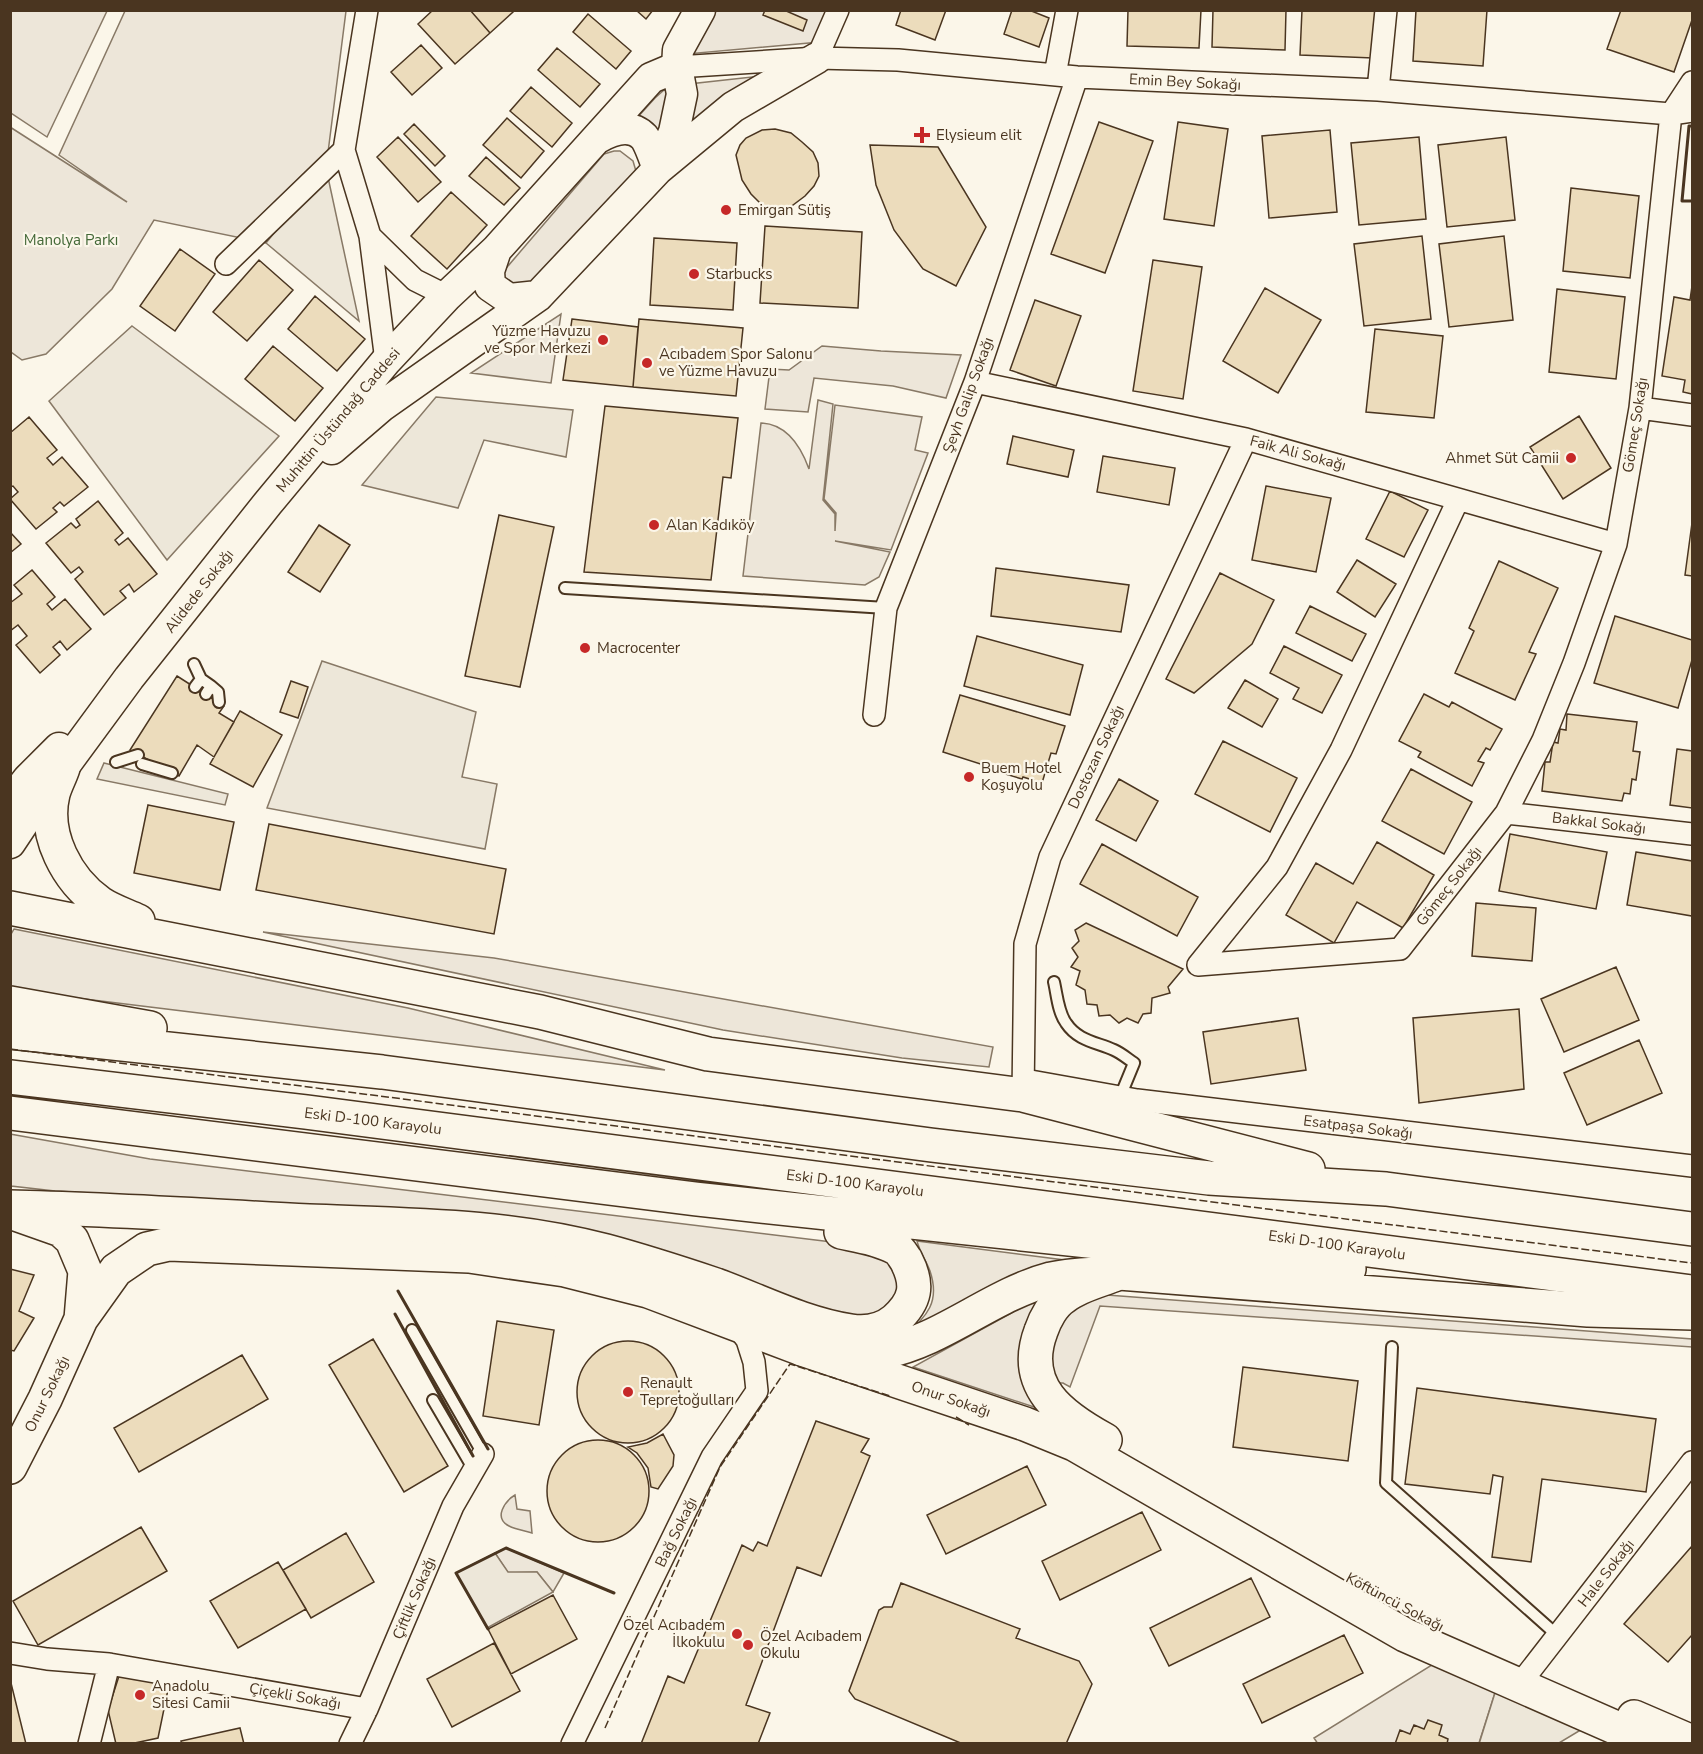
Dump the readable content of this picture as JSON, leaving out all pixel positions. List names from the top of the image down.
{
  "streets": {
    "main road": ["Eski D-100 Karayolu", "Onur Sokağı", "Köftüncü Sokağı"],
    "street": [
      "Emin Bey Sokağı",
      "Şeyh Galip Sokağı",
      "Muhittin Üstündağ Caddesi",
      "Gömeç Sokağı",
      "Faik Ali Sokağı",
      "Alidede Sokağı",
      "Dostozan Sokağı",
      "Bakkal Sokağı",
      "Esatpaşa Sokağı",
      "Bağ Sokağı",
      "Hale Sokağı",
      "Çiftlik Sokağı",
      "Çiçekli Sokağı"
    ]
  },
  "crossings": [
    ["Emin Bey Sokağı", "Şeyh Galip Sokağı"],
    ["Emin Bey Sokağı", "Muhittin Üstündağ Caddesi"],
    ["Emin Bey Sokağı", "Gömeç Sokağı"],
    ["Şeyh Galip Sokağı", "Faik Ali Sokağı"],
    ["Muhittin Üstündağ Caddesi", "Alidede Sokağı"],
    ["Gömeç Sokağı", "Faik Ali Sokağı"],
    ["Gömeç Sokağı", "Bakkal Sokağı"],
    ["Faik Ali Sokağı", "Dostozan Sokağı"],
    ["Dostozan Sokağı", "Esatpaşa Sokağı"],
    ["Onur Sokağı", "Bağ Sokağı"],
    ["Onur Sokağı", "Köftüncü Sokağı"],
    ["Hale Sokağı", "Köftüncü Sokağı"],
    ["Çiftlik Sokağı", "Çiçekli Sokağı"]
  ],
  "parks": ["Manolya Parkı"],
  "places": {
    "health": ["Elysieum elit"],
    "other": [
      "Emirgan Sütiş",
      "Starbucks",
      "Yüzme Havuzu ve Spor Merkezi",
      "Acıbadem Spor Salonu ve Yüzme Havuzu",
      "Ahmet Süt Camii",
      "Alan Kadıköy",
      "Macrocenter",
      "Buem Hotel Koşuyolu",
      "Renault Tepretoğulları",
      "Özel Acıbadem İlkokulu",
      "Özel Acıbadem Okulu",
      "Anadolu Sitesi Camii"
    ]
  }
}
